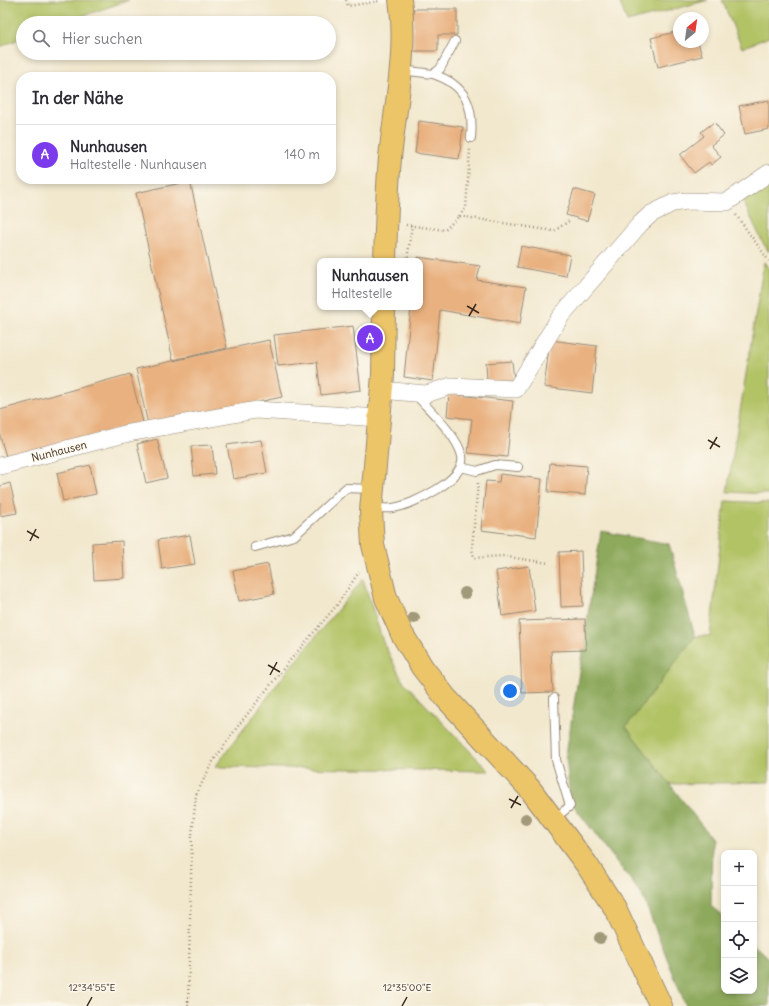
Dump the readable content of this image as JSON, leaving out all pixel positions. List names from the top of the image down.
{
  "streets": {
    "street": ["Nunhausen"]
  },
  "north": "top right",
  "page": {
    "search": "Hier suchen",
    "heading": "In der Nähe",
    "list": [
      {
        "mark": "A",
        "name": "Nunhausen",
        "note": "Haltestelle · Nunhausen",
        "value": "140 m"
      }
    ],
    "popup": ["Nunhausen", "Haltestelle"],
    "pins": "A",
    "map_buttons": ["+", "−"]
  },
  "coordinates": ["12°34'55\"E", "12°35'00\"E"]
}
